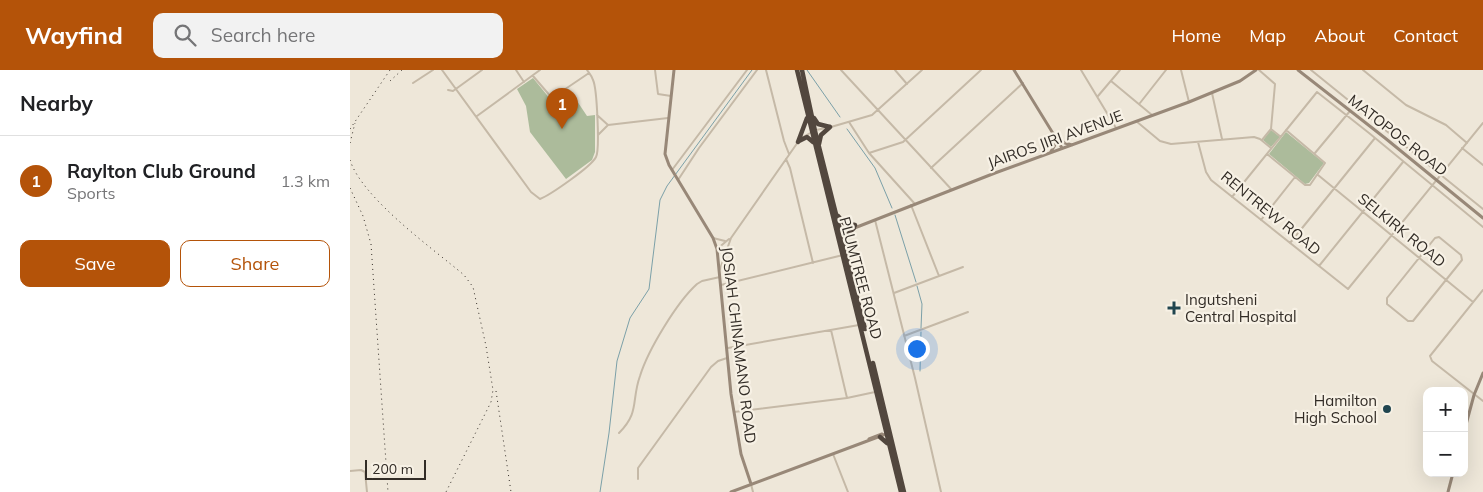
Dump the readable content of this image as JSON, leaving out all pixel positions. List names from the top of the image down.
{
  "streets": {
    "highway": ["PLUMTREE ROAD"],
    "street": [
      "MATOPOS ROAD",
      "JAIROS JIRI AVENUE",
      "RENTREW ROAD",
      "SELKIRK ROAD",
      "JOSIAH CHINAMANO ROAD"
    ]
  },
  "crossings": [
    ["JAIROS JIRI AVENUE", "PLUMTREE ROAD"],
    ["RENTREW ROAD", "SELKIRK ROAD"]
  ],
  "places": {
    "health": ["Ingutsheni Central Hospital"],
    "other": ["Hamilton High School"]
  },
  "scale_bar": "200 m",
  "page": {
    "header": "Wayfind",
    "search": "Search here",
    "nav": [
      "Home",
      "Map",
      "About",
      "Contact"
    ],
    "heading": "Nearby",
    "pins": "1",
    "list": [
      {
        "mark": "1",
        "name": "Raylton Club Ground",
        "note": "Sports",
        "value": "1.3 km"
      }
    ],
    "buttons": ["Save", "Share"],
    "map_buttons": ["+", "−"],
    "scale": "200 m"
  }
}
